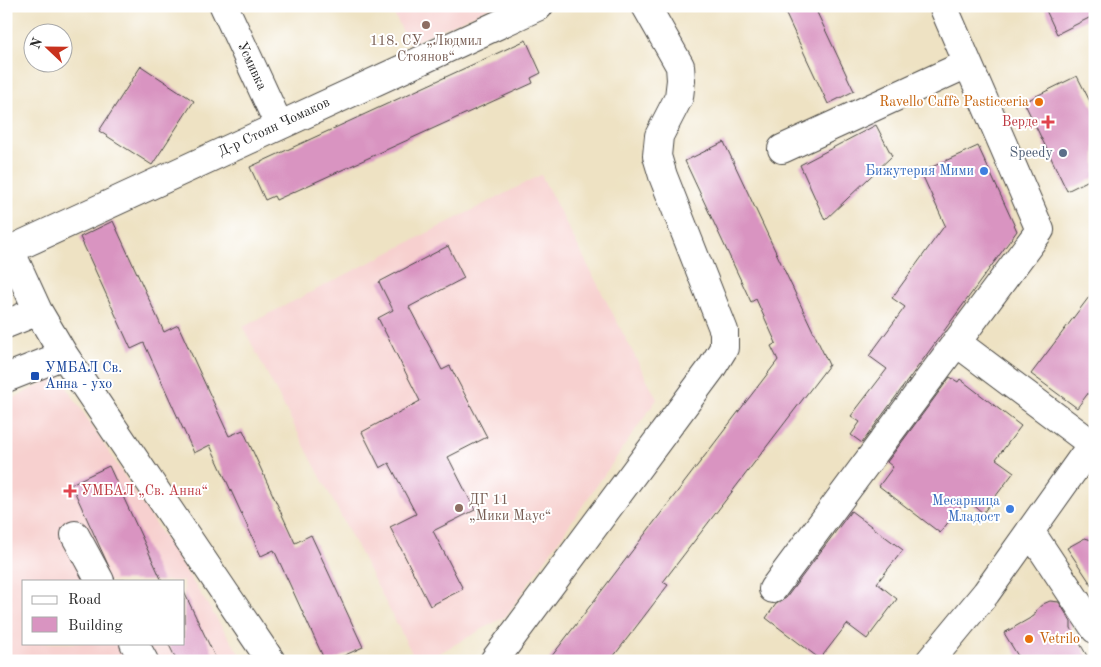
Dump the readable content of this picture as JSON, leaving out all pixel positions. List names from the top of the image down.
{
  "streets": {
    "street": ["Усмивка", "Д-р Стоян Чомаков"]
  },
  "crossings": [
    ["Усмивка", "Д-р Стоян Чомаков"]
  ],
  "places": {
    "other": [
      "118. СУ „Людмил Стоянов“",
      "Ravello Caffè Pasticceria",
      "Speedy",
      "Бижутерия Мими",
      "ДГ 11 „Мики Маус“",
      "Месарница Младост",
      "Vetrilo"
    ],
    "health": ["Верде", "УМБАЛ „Св. Анна“"],
    "transit": ["УМБАЛ Св. Анна - ухо"]
  },
  "legend": ["Road", "Building"],
  "north": "left"
}
